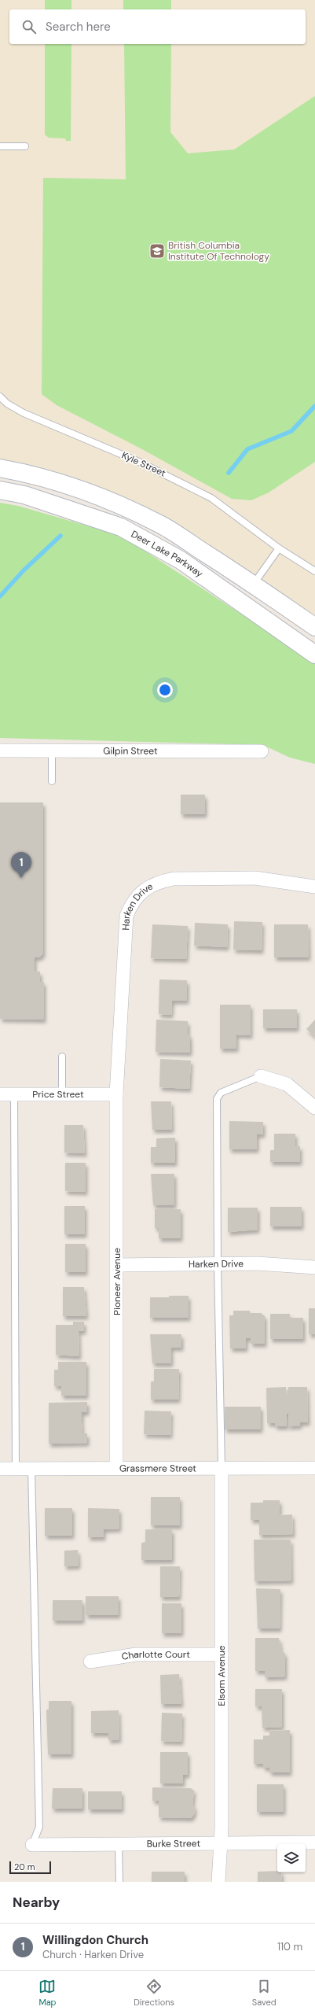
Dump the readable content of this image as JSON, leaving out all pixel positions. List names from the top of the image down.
{
  "streets": {
    "main road": ["Deer Lake Parkway"],
    "street": [
      "Gilpin Street",
      "Harken Drive",
      "Price Street",
      "Pioneer Avenue",
      "Grassmere Street",
      "Charlotte Court",
      "Elsom Avenue",
      "Burke Street"
    ],
    "lane": ["Kyle Street"]
  },
  "crossings": [
    ["Harken Drive", "Price Street"],
    ["Harken Drive", "Pioneer Avenue"],
    ["Price Street", "Pioneer Avenue"],
    ["Pioneer Avenue", "Grassmere Street"],
    ["Grassmere Street", "Elsom Avenue"],
    ["Charlotte Court", "Elsom Avenue"],
    ["Elsom Avenue", "Burke Street"]
  ],
  "places": {
    "school or university": ["British Columbia Institute Of Technology"]
  },
  "scale_bar": "20 m",
  "page": {
    "search": "Search here",
    "pins": "1",
    "scale": "20 m",
    "heading": "Nearby",
    "list": [
      {
        "mark": "1",
        "name": "Willingdon Church",
        "note": "Church · Harken Drive",
        "value": "110 m"
      }
    ],
    "nav": ["Map", "Directions", "Saved"]
  }
}
